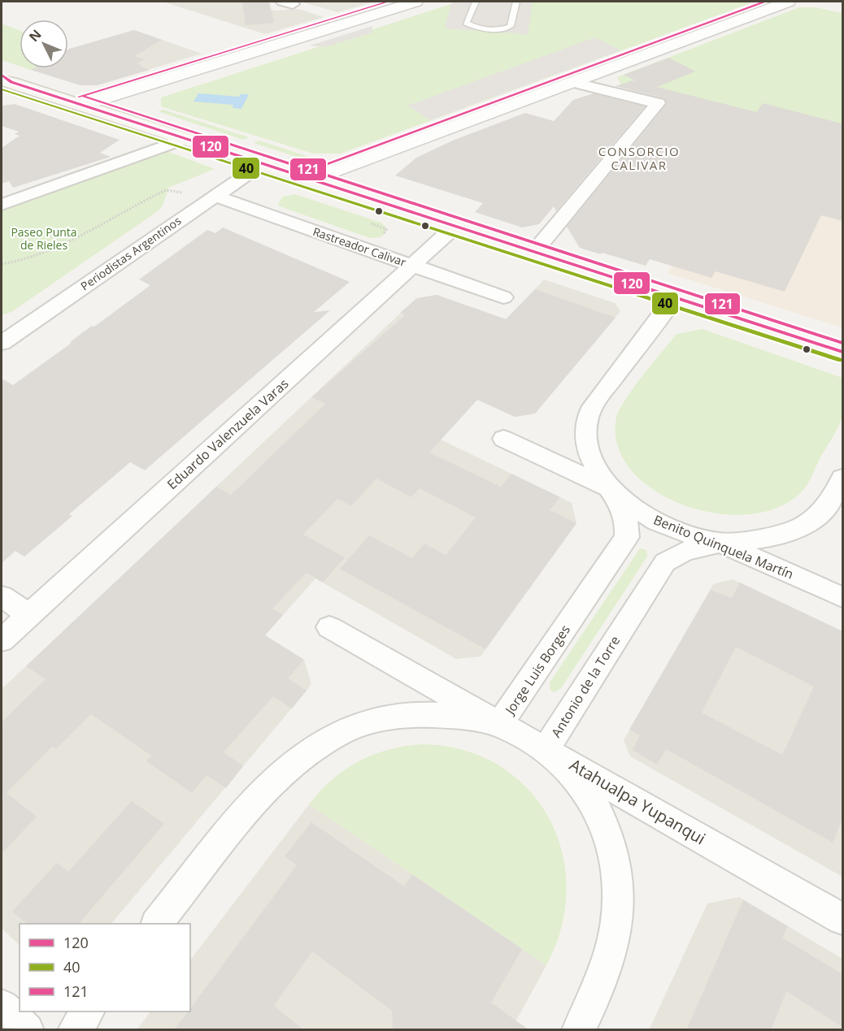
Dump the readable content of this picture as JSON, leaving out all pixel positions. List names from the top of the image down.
{
  "streets": {
    "street": [
      "Rastreador Calivar",
      "Periodistas Argentinos",
      "Eduardo Valenzuela Varas",
      "Benito Quinquela Martín",
      "Jorge Luis Borges",
      "Antonio de la Torre",
      "Atahualpa Yupanqui"
    ]
  },
  "crossings": [
    ["Rastreador Calivar", "Periodistas Argentinos"],
    ["Rastreador Calivar", "Eduardo Valenzuela Varas"],
    ["Benito Quinquela Martín", "Jorge Luis Borges"],
    ["Benito Quinquela Martín", "Antonio de la Torre"],
    ["Jorge Luis Borges", "Atahualpa Yupanqui"],
    ["Antonio de la Torre", "Atahualpa Yupanqui"]
  ],
  "districts": ["CONSORCIO CALIVAR"],
  "parks": ["Paseo Punta de Rieles"],
  "lines": ["transit line 121", "transit line 120", "transit line 40"],
  "legend": ["120", "40", "121"],
  "north": "top left"
}
